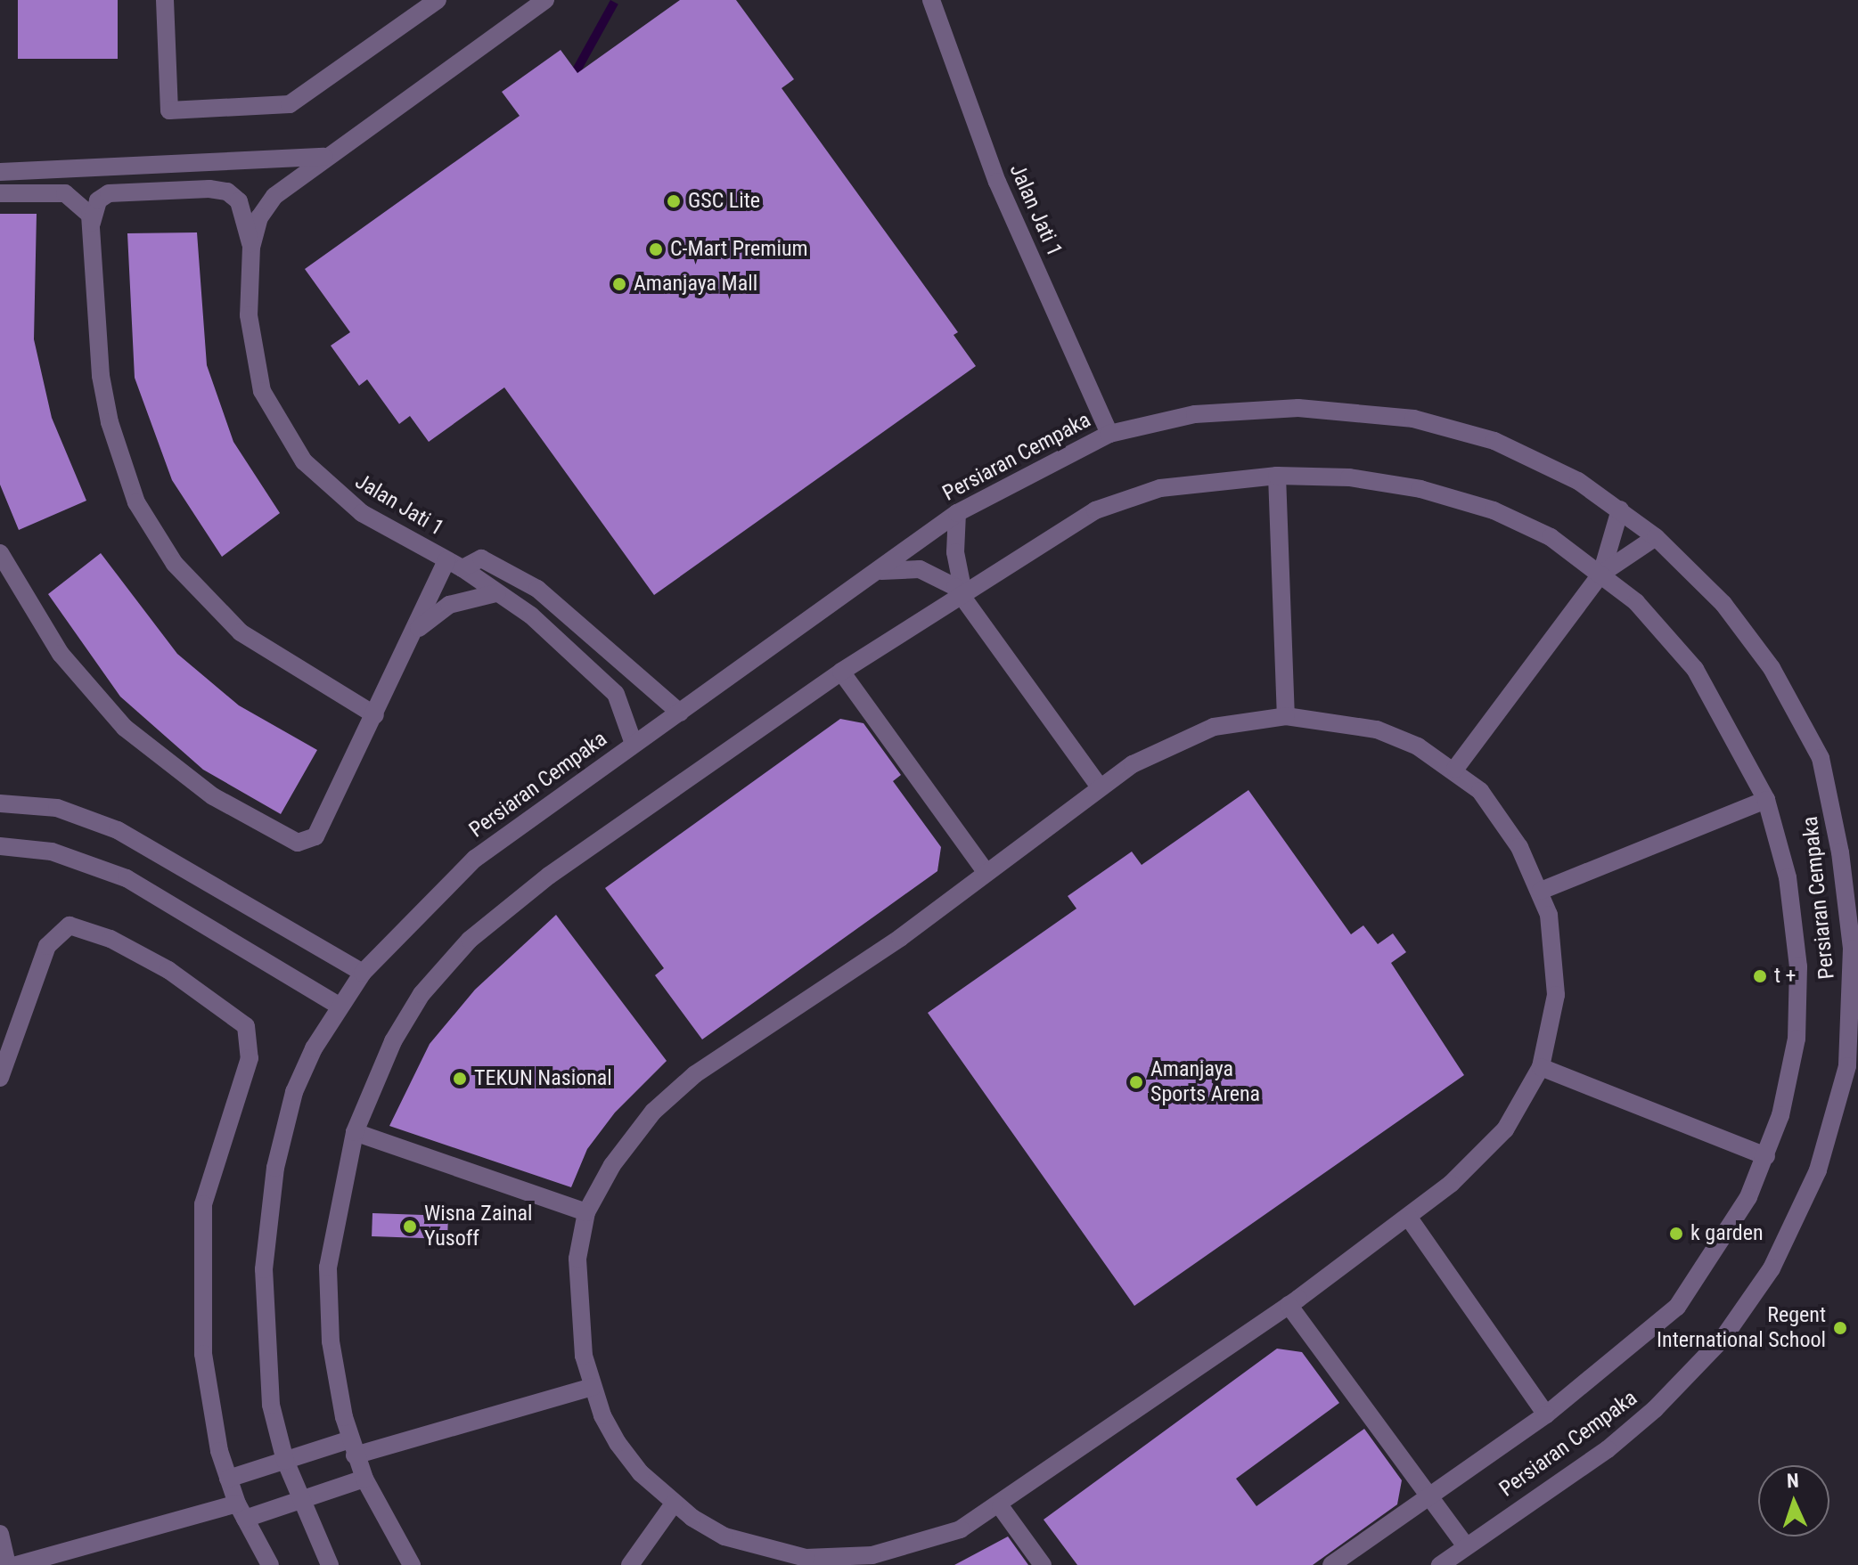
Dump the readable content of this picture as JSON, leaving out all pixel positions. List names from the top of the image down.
{
  "streets": {
    "street": ["Jalan Jati 1", "Persiaran Cempaka"]
  },
  "crossings": [
    ["Jalan Jati 1", "Persiaran Cempaka"]
  ],
  "places": [
    "GSC Lite",
    "C-Mart Premium",
    "Amanjaya Mall",
    "t +",
    "TEKUN Nasional",
    "Amanjaya Sports Arena",
    "Wisna Zainal Yusoff",
    "k garden",
    "Regent International School"
  ],
  "north": "top"
}
